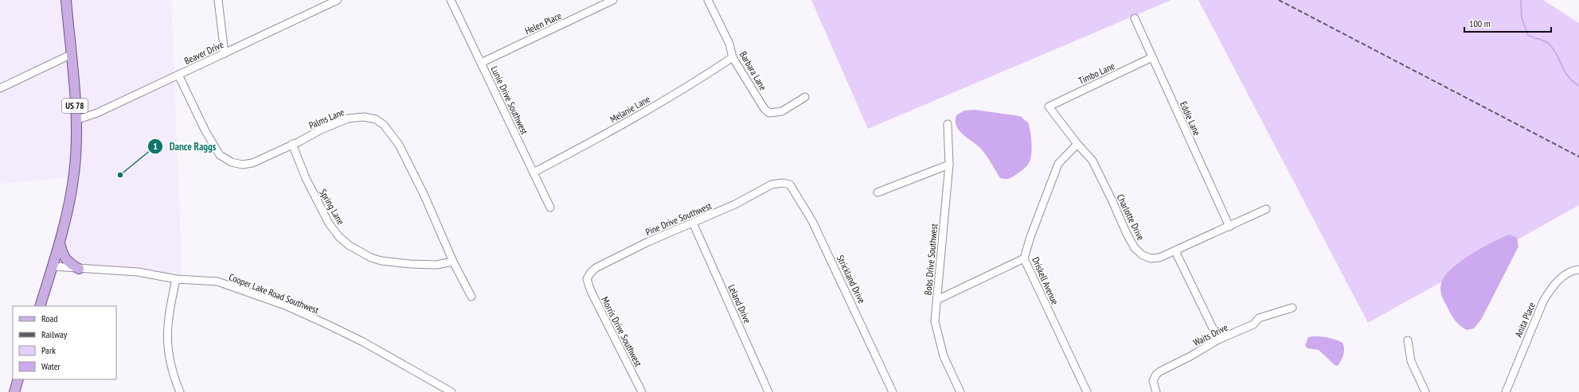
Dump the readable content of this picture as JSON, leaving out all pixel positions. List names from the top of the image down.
{
  "streets": {
    "main road": ["US 78"],
    "street": [
      "Helen Place",
      "Beaver Drive",
      "Barbara Lane",
      "Timbo Lane",
      "Lunie Drive Southwest",
      "Melanie Lane",
      "Palms Lane",
      "Eddie Lane",
      "Spring Lane",
      "Charlotte Drive",
      "Pine Drive Southwest",
      "Bobs Drive Southwest",
      "Strickland Drive",
      "Driskell Avenue",
      "Cooper Lake Road Southwest",
      "Leland Drive",
      "Anita Place",
      "Morris Drive Southwest",
      "Waits Drive"
    ]
  },
  "crossings": [
    ["Helen Place", "Lunie Drive Southwest"],
    ["Beaver Drive", "US 78"],
    ["Beaver Drive", "Palms Lane"],
    ["Barbara Lane", "Melanie Lane"],
    ["Timbo Lane", "Eddie Lane"],
    ["Timbo Lane", "Charlotte Drive"],
    ["Lunie Drive Southwest", "Melanie Lane"],
    ["US 78", "Cooper Lake Road Southwest"],
    ["Palms Lane", "Spring Lane"],
    ["Eddie Lane", "Charlotte Drive"],
    ["Charlotte Drive", "Driskell Avenue"],
    ["Pine Drive Southwest", "Strickland Drive"],
    ["Pine Drive Southwest", "Leland Drive"],
    ["Pine Drive Southwest", "Morris Drive Southwest"]
  ],
  "places": ["Dance Raggs"],
  "legend": [
    "Road",
    "Railway",
    "Park",
    "Water"
  ],
  "scale_bar": "100 m"
}
